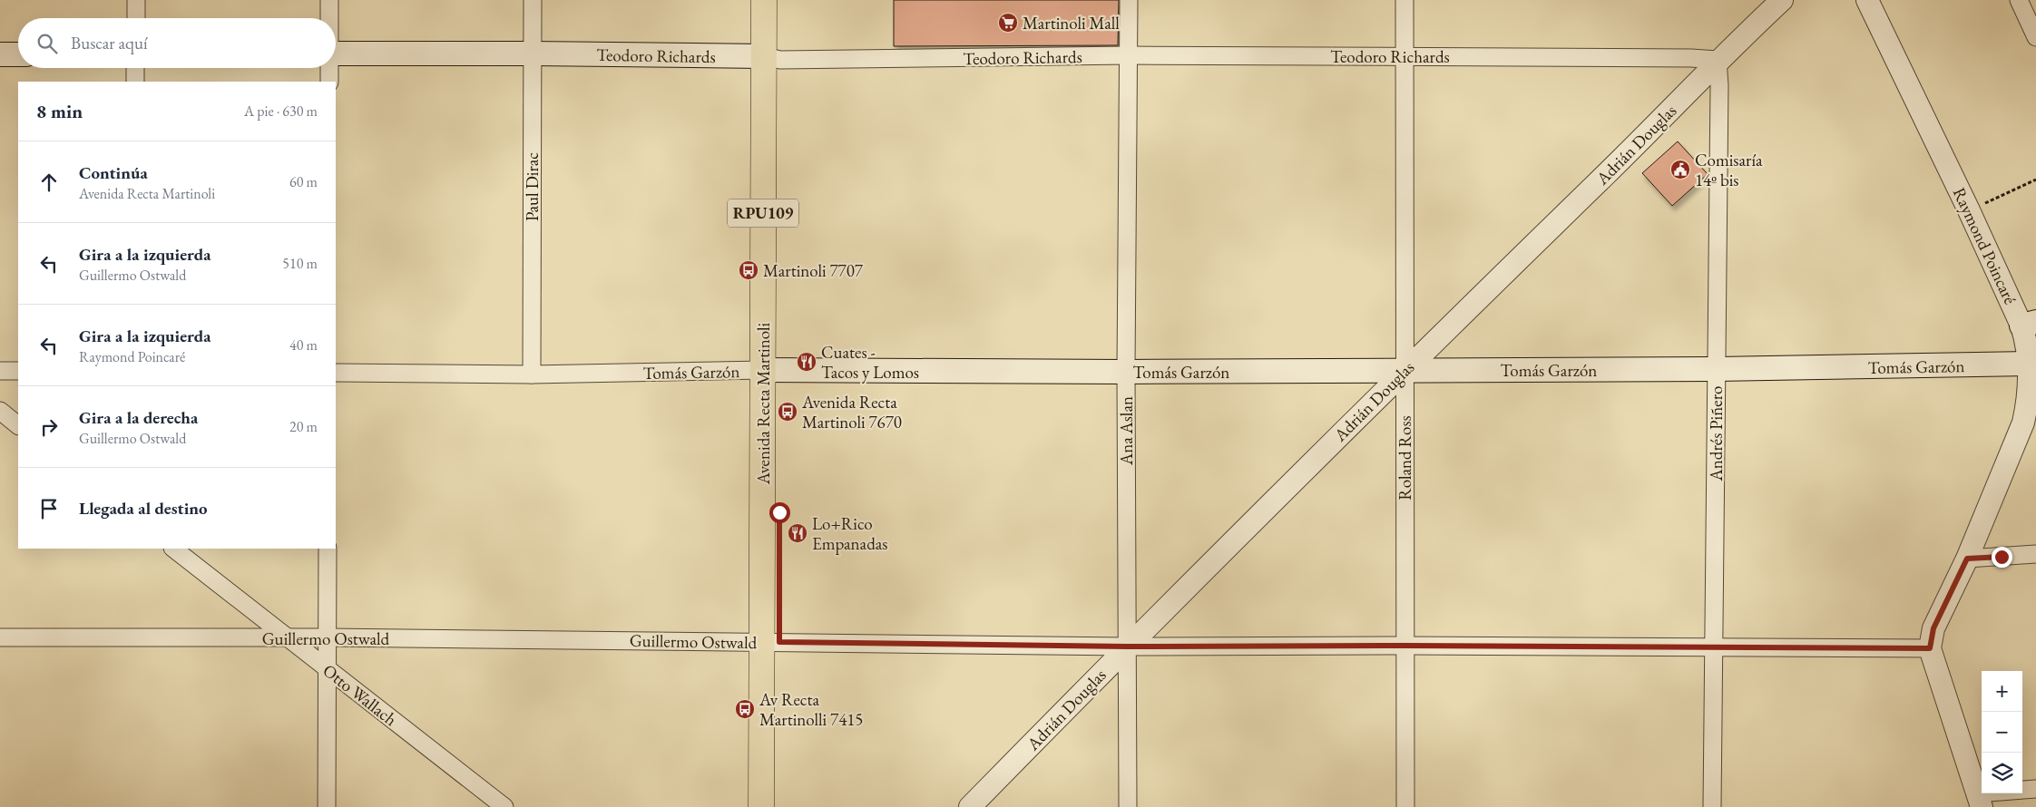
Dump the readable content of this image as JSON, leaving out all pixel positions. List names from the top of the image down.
{
  "streets": {
    "main road": [
      "Teodoro Richards",
      "RPU109",
      "Tomás Garzón",
      "Avenida Recta Martinoli"
    ],
    "street": [
      "Adrián Douglas",
      "Paul Dirac",
      "Raymond Poincaré",
      "Ana Aslan",
      "Andrés Piñero",
      "Roland Ross",
      "Guillermo Ostwald",
      "Otto Wallach"
    ]
  },
  "crossings": [
    ["Teodoro Richards", "Adrián Douglas"],
    ["Teodoro Richards", "Paul Dirac"],
    ["Teodoro Richards", "Avenida Recta Martinoli"],
    ["Teodoro Richards", "Ana Aslan"],
    ["Teodoro Richards", "Andrés Piñero"],
    ["Teodoro Richards", "Roland Ross"],
    ["Adrián Douglas", "Tomás Garzón"],
    ["Adrián Douglas", "Ana Aslan"],
    ["Adrián Douglas", "Andrés Piñero"],
    ["Adrián Douglas", "Roland Ross"],
    ["Adrián Douglas", "Guillermo Ostwald"],
    ["Paul Dirac", "Tomás Garzón"],
    ["Raymond Poincaré", "Tomás Garzón"],
    ["Raymond Poincaré", "Guillermo Ostwald"],
    ["Tomás Garzón", "Avenida Recta Martinoli"],
    ["Tomás Garzón", "Ana Aslan"],
    ["Tomás Garzón", "Andrés Piñero"],
    ["Tomás Garzón", "Roland Ross"],
    ["Avenida Recta Martinoli", "Guillermo Ostwald"],
    ["Ana Aslan", "Guillermo Ostwald"],
    ["Andrés Piñero", "Guillermo Ostwald"],
    ["Roland Ross", "Guillermo Ostwald"],
    ["Guillermo Ostwald", "Otto Wallach"]
  ],
  "places": {
    "supermarket": ["Martinoli Mall"],
    "public building": ["Comisaría 14º bis"],
    "bus stop": ["Martinoli 7707", "Avenida Recta Martinoli 7670", "Av Recta Martinolli 7415"],
    "restaurant": ["Cuates - Tacos y Lomos", "Lo+Rico Empanadas"]
  },
  "page": {
    "search": "Buscar aquí",
    "heading": ["8 min", "A pie · 630 m"],
    "list": [
      ["Continúa", "Avenida Recta Martinoli", "60 m"],
      ["Gira a la izquierda", "Guillermo Ostwald", "510 m"],
      ["Gira a la izquierda", "Raymond Poincaré", "40 m"],
      ["Gira a la derecha", "Guillermo Ostwald", "20 m"],
      "Llegada al destino"
    ],
    "map_buttons": ["+", "−"]
  }
}
